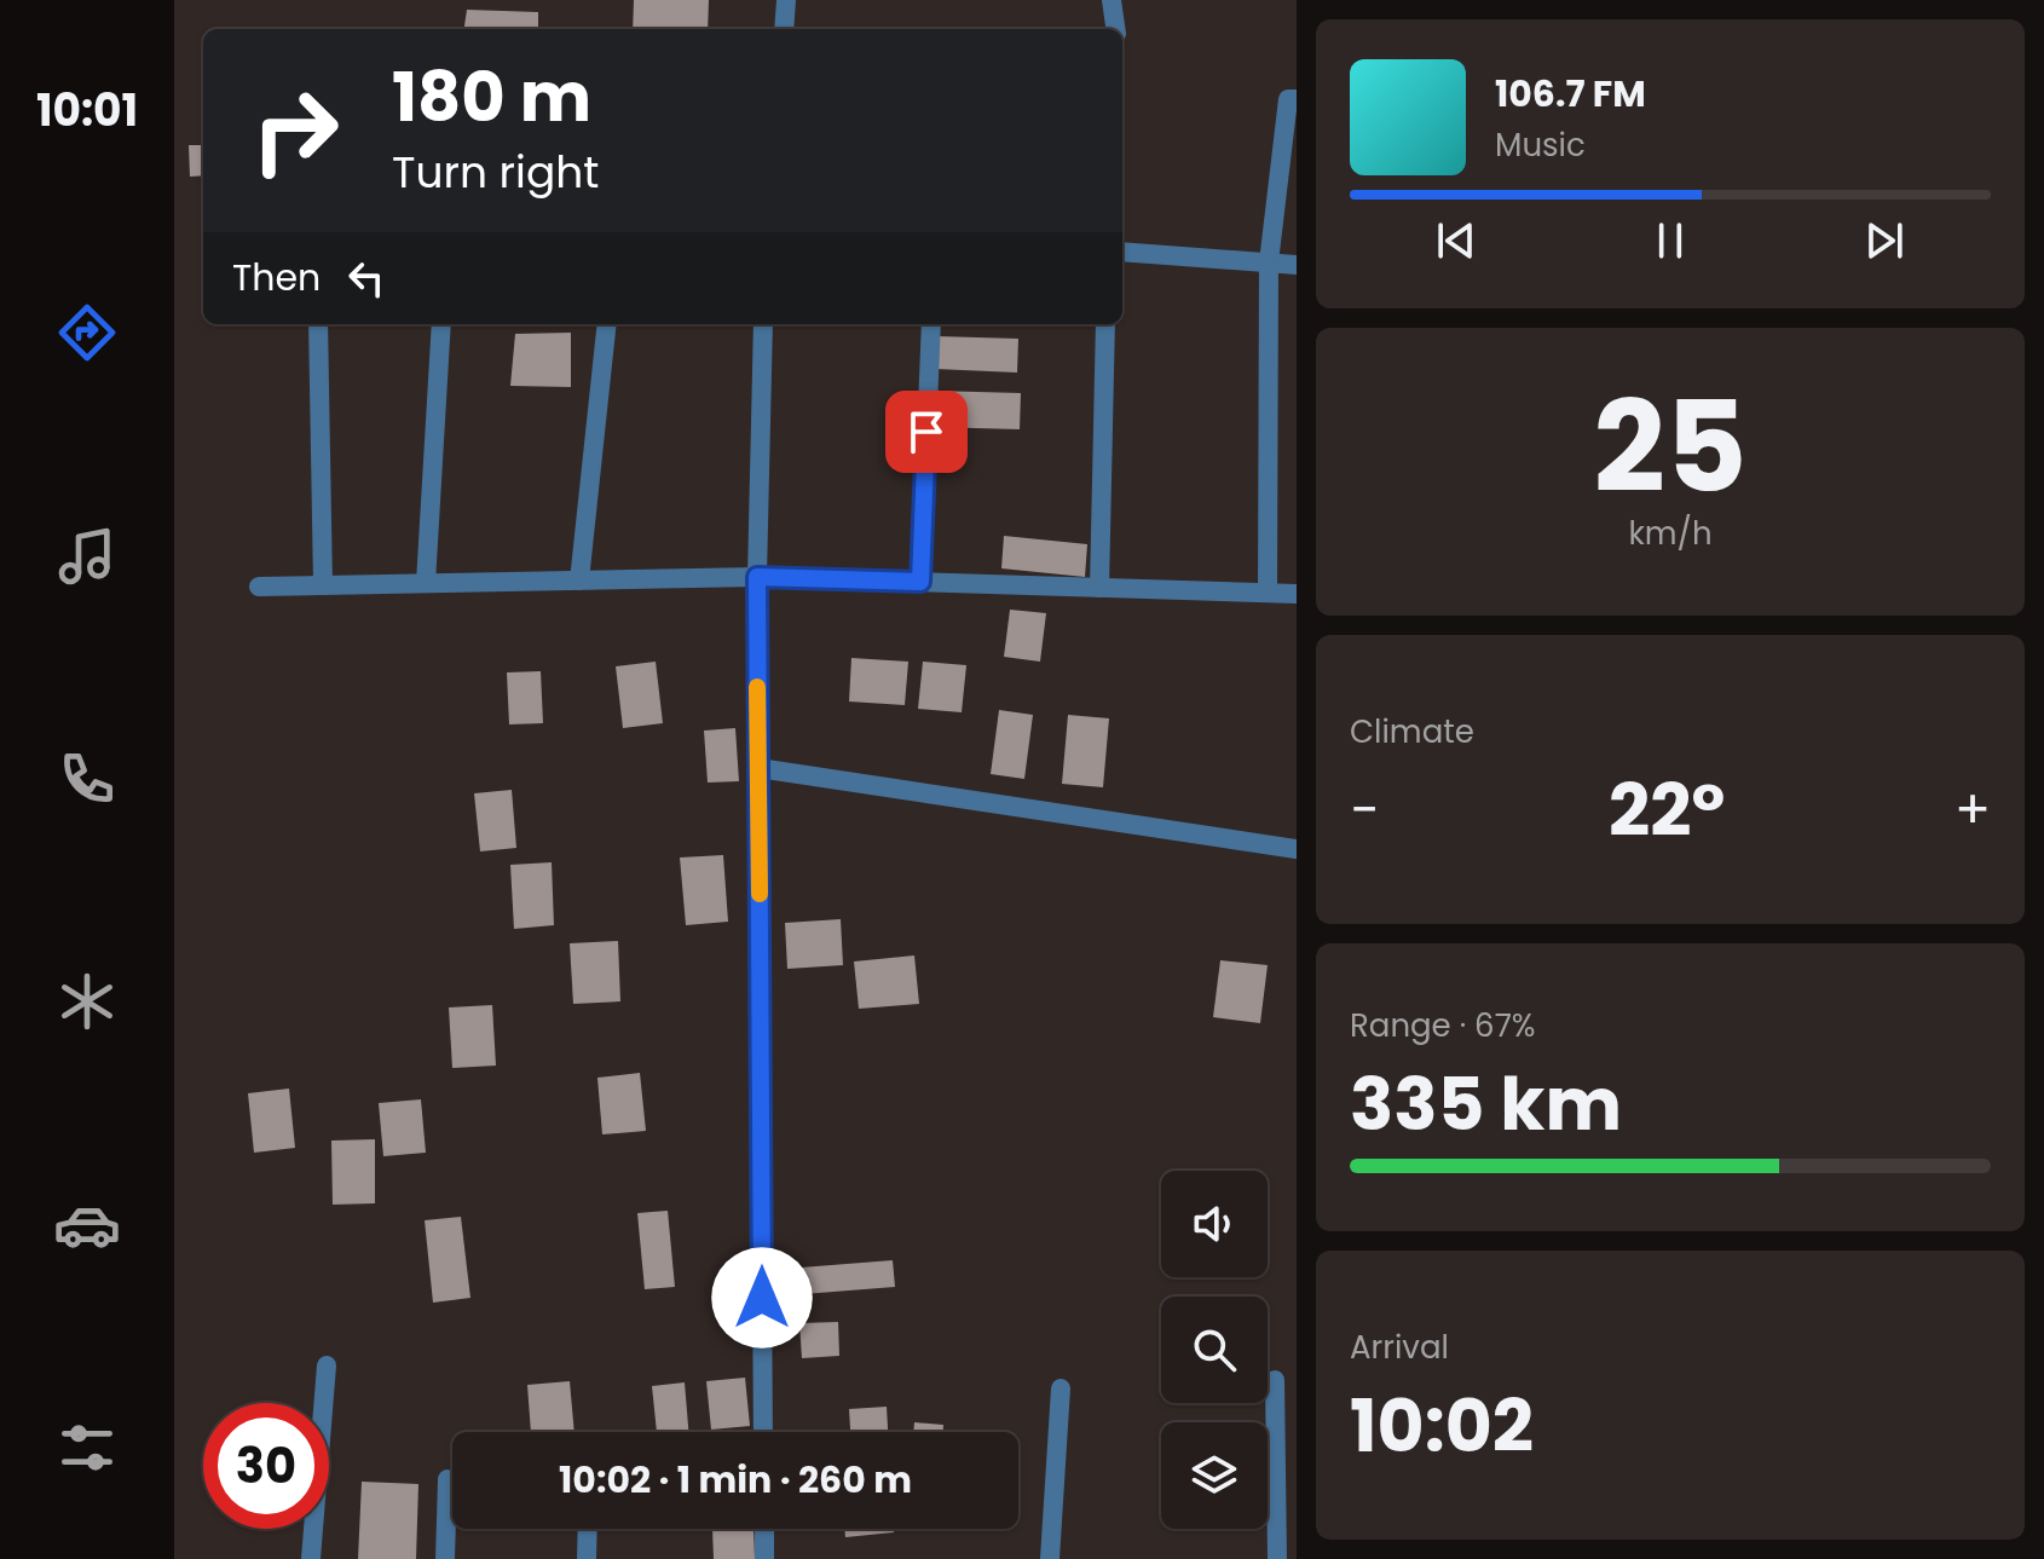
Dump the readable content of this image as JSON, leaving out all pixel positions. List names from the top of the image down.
{
  "page": {
    "tabs": "10:01",
    "turn": ["180 m", "Turn right"],
    "song": ["106.7 FM", "Music"],
    "then": "Then",
    "tile": [
      ["25", "km/h"],
      "Climate",
      ["Range · 67%", "335 km"],
      ["Arrival", "10:02"]
    ],
    "heat": ["−", "22°", "+"],
    "limit": "30",
    "trip": "10:02 · 1 min · 260 m"
  }
}
